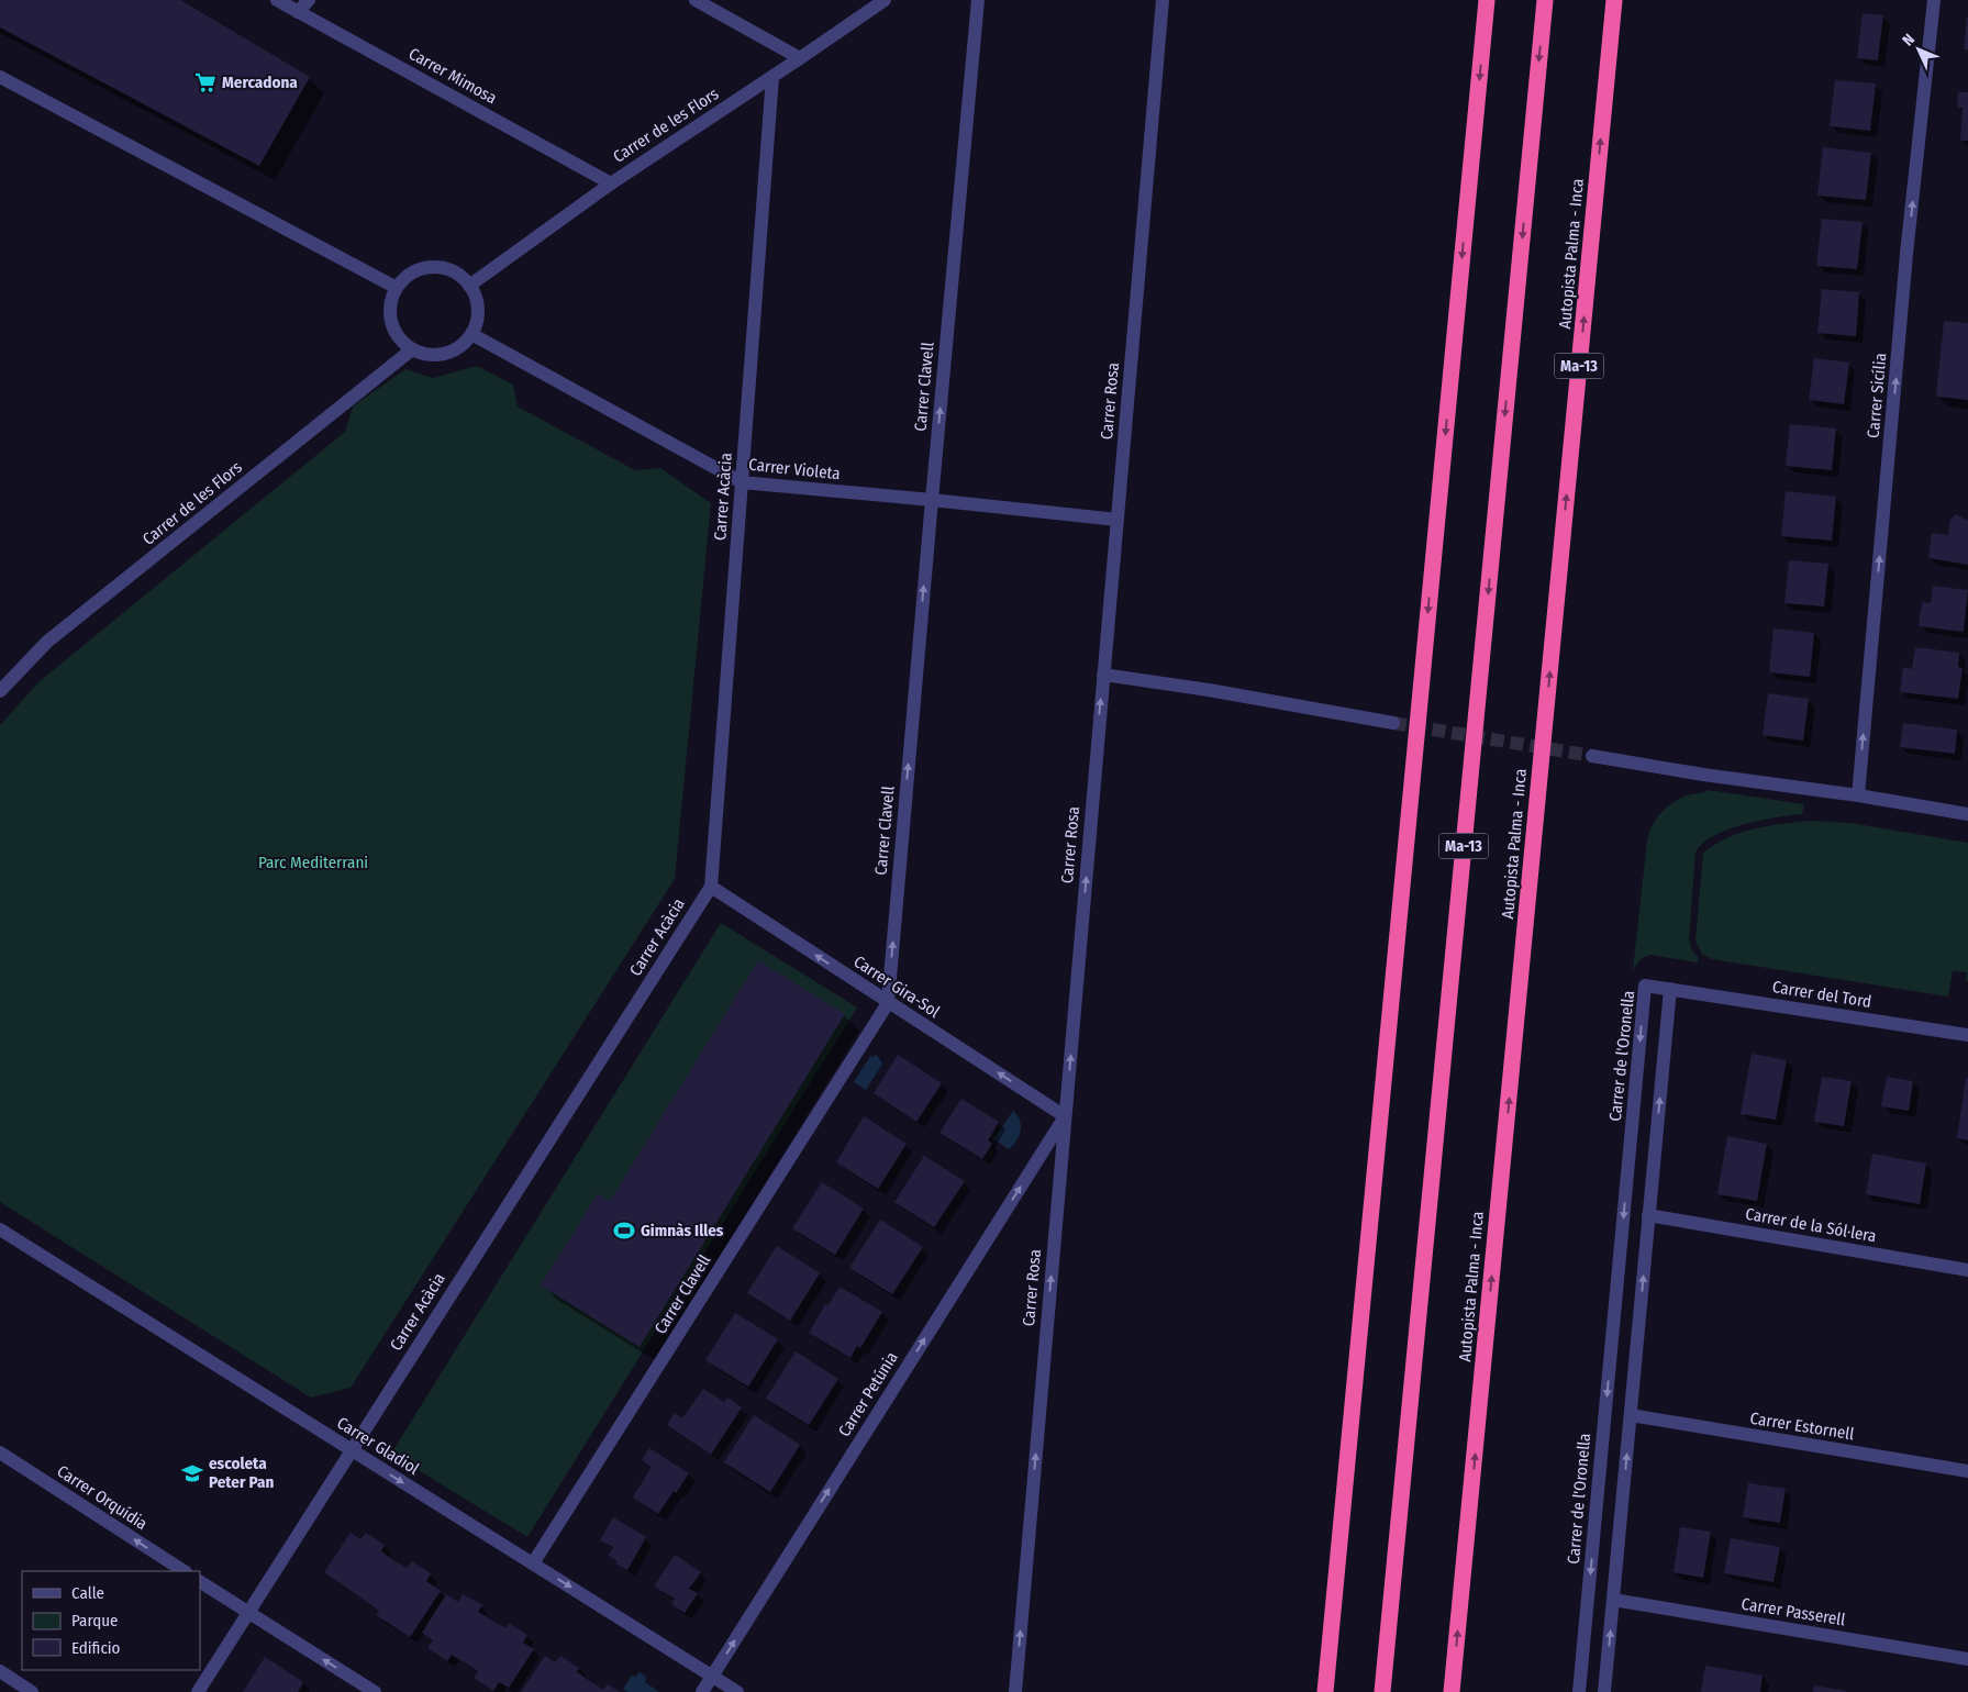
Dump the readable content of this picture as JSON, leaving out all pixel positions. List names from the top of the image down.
{
  "streets": {
    "highway": ["Autopista Palma - Inca", "Ma-13"],
    "street": [
      "Carrer Mimosa",
      "Carrer de les Flors",
      "Carrer Clavell",
      "Carrer Sicília",
      "Carrer Rosa",
      "Carrer Violeta",
      "Carrer Acàcia",
      "Carrer Gira-Sol",
      "Carrer del Tord",
      "Carrer de l'Oronella",
      "Carrer de la Sól·lera",
      "Carrer Petúnia",
      "Carrer Estornell",
      "Carrer Gladiol",
      "Carrer Orquídia",
      "Carrer Passerell"
    ]
  },
  "crossings": [
    ["Carrer Mimosa", "Carrer de les Flors"],
    ["Carrer de les Flors", "Carrer Violeta"],
    ["Carrer de les Flors", "Carrer Acàcia"],
    ["Carrer Clavell", "Carrer Violeta"],
    ["Carrer Clavell", "Carrer Gira-Sol"],
    ["Carrer Clavell", "Carrer Gladiol"],
    ["Carrer Rosa", "Carrer Violeta"],
    ["Carrer Rosa", "Carrer Gira-Sol"],
    ["Carrer Rosa", "Carrer Petúnia"],
    ["Carrer Violeta", "Carrer Acàcia"],
    ["Carrer Acàcia", "Carrer Gira-Sol"],
    ["Carrer Acàcia", "Carrer Gladiol"],
    ["Carrer Gira-Sol", "Carrer Petúnia"],
    ["Carrer del Tord", "Carrer de l'Oronella"],
    ["Carrer Petúnia", "Carrer Gladiol"]
  ],
  "one_way": [
    "Carrer Clavell",
    "Carrer Sicília",
    "Carrer Rosa",
    "Carrer Gira-Sol",
    "Carrer Petúnia",
    "Carrer Gladiol",
    "Carrer Orquídia"
  ],
  "parks": ["Parc Mediterrani"],
  "places": {
    "supermarket": ["Mercadona"],
    "sports": ["Gimnàs Illes"],
    "school or university": ["escoleta Peter Pan"]
  },
  "legend": ["Calle", "Parque", "Edificio"],
  "north": "top left"
}
